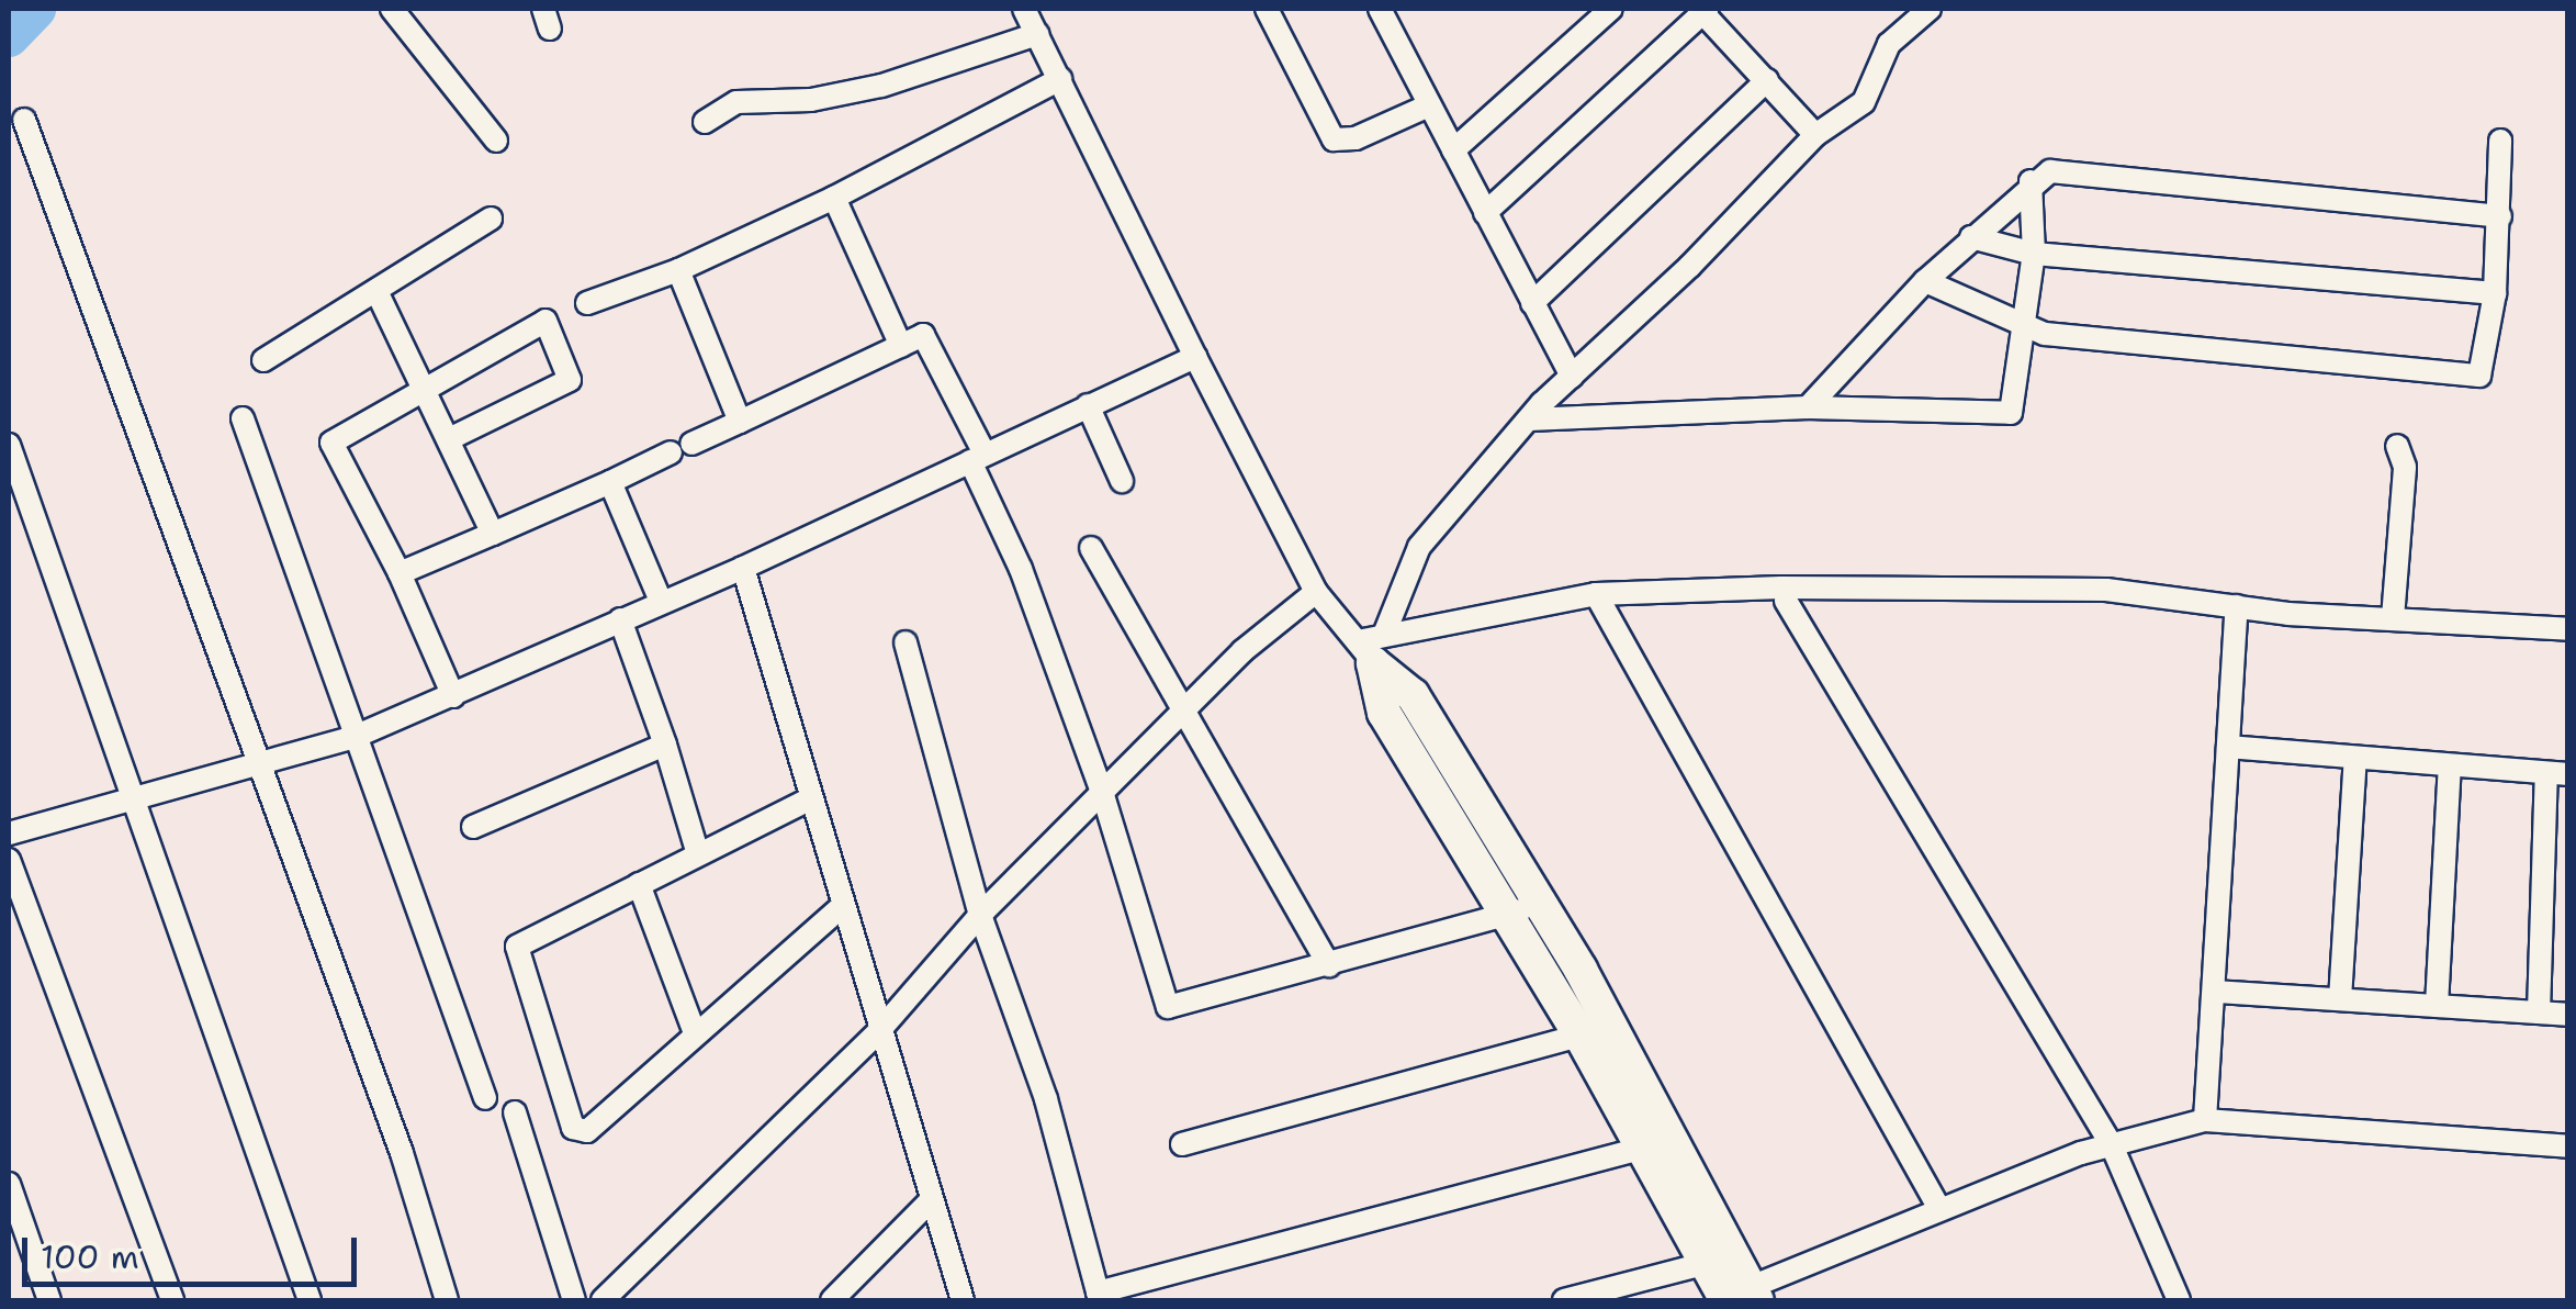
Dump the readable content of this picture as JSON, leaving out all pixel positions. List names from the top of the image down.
{
  "scale_bar": "100 m"
}
